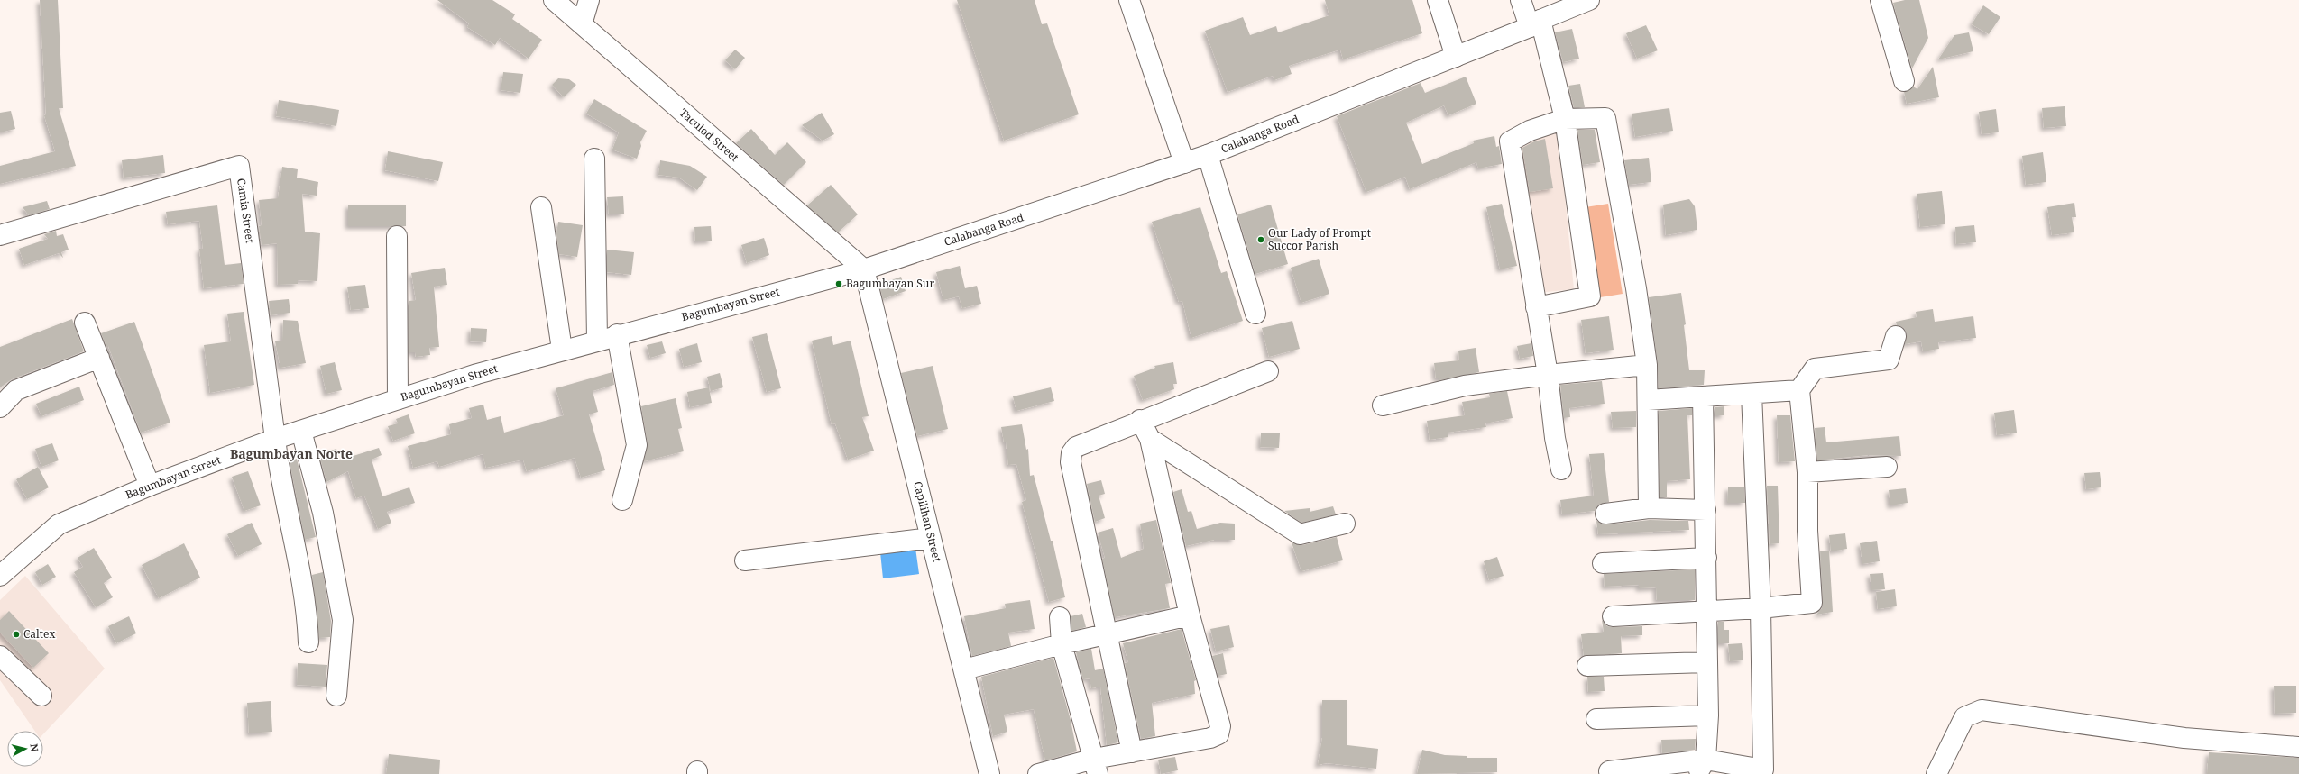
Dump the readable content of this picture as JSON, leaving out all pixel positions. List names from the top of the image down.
{
  "streets": {
    "street": [
      "Calabanga Road",
      "Taculod Street",
      "Camia Street",
      "Bagumbayan Street",
      "Capilihan Street"
    ]
  },
  "crossings": [
    ["Calabanga Road", "Bagumbayan Street"],
    ["Taculod Street", "Bagumbayan Street"],
    ["Taculod Street", "Capilihan Street"],
    ["Camia Street", "Bagumbayan Street"],
    ["Bagumbayan Street", "Capilihan Street"]
  ],
  "districts": ["Bagumbayan Norte"],
  "places": ["Our Lady of Prompt Succor Parish", "Bagumbayan Sur", "Caltex"],
  "north": "right"
}
